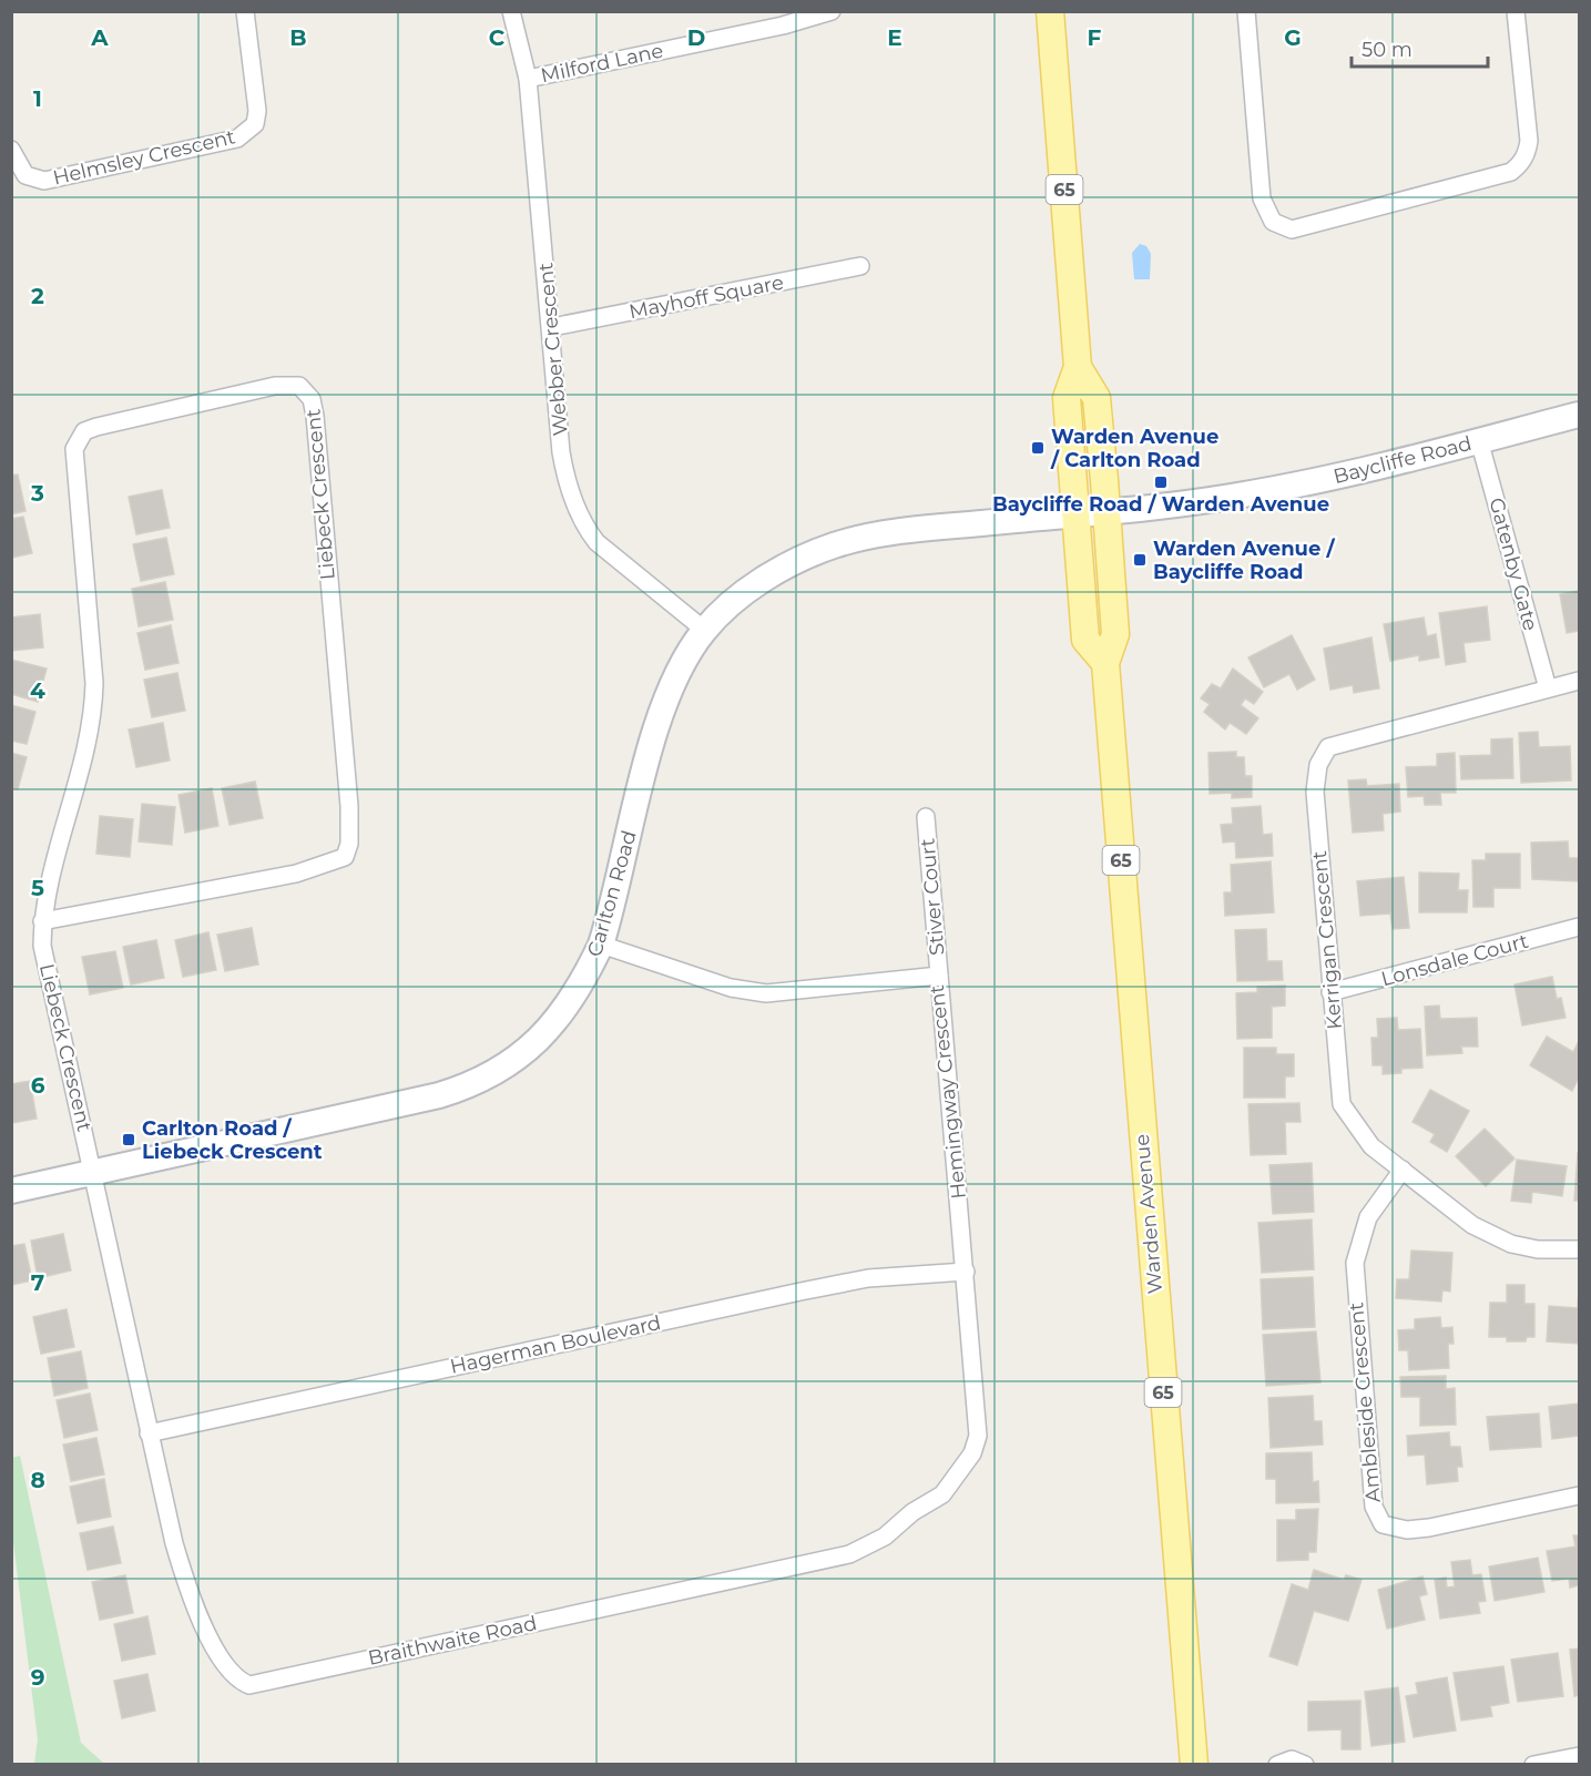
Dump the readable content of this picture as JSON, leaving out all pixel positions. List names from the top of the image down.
{
  "streets": {
    "main road": [
      "65",
      "Baycliffe Road",
      "Carlton Road",
      "Warden Avenue"
    ],
    "street": [
      "Milford Lane",
      "Helmsley Crescent",
      "Mayhoff Square",
      "Webber Crescent",
      "Liebeck Crescent",
      "Gatenby Gate",
      "Stiver Court",
      "Kerrigan Crescent",
      "Lonsdale Court",
      "Hemingway Crescent",
      "Hagerman Boulevard",
      "Ambleside Crescent",
      "Braithwaite Road"
    ]
  },
  "crossings": [
    ["Milford Lane", "Webber Crescent"],
    ["Mayhoff Square", "Webber Crescent"],
    ["Webber Crescent", "Carlton Road"],
    ["Baycliffe Road", "Gatenby Gate"],
    ["Baycliffe Road", "Carlton Road"],
    ["Baycliffe Road", "Warden Avenue"],
    ["Liebeck Crescent", "Carlton Road"],
    ["Liebeck Crescent", "Braithwaite Road"],
    ["Gatenby Gate", "Kerrigan Crescent"],
    ["Carlton Road", "Hemingway Crescent"],
    ["Carlton Road", "Warden Avenue"],
    ["Carlton Road", "Braithwaite Road"],
    ["Stiver Court", "Hemingway Crescent"],
    ["Kerrigan Crescent", "Lonsdale Court"],
    ["Kerrigan Crescent", "Ambleside Crescent"],
    ["Hemingway Crescent", "Hagerman Boulevard"],
    ["Hemingway Crescent", "Braithwaite Road"],
    ["Hagerman Boulevard", "Braithwaite Road"]
  ],
  "places": {
    "transit": [
      "Warden Avenue / Carlton Road",
      "Baycliffe Road / Warden Avenue",
      "Warden Avenue / Baycliffe Road",
      "Carlton Road / Liebeck Crescent"
    ]
  },
  "scale_bar": "50 m",
  "grid": {
    "columns": [
      "A",
      "B",
      "C",
      "D",
      "E",
      "F",
      "G"
    ],
    "rows": [
      "1",
      "2",
      "3",
      "4",
      "5",
      "6",
      "7",
      "8",
      "9"
    ]
  }
}
